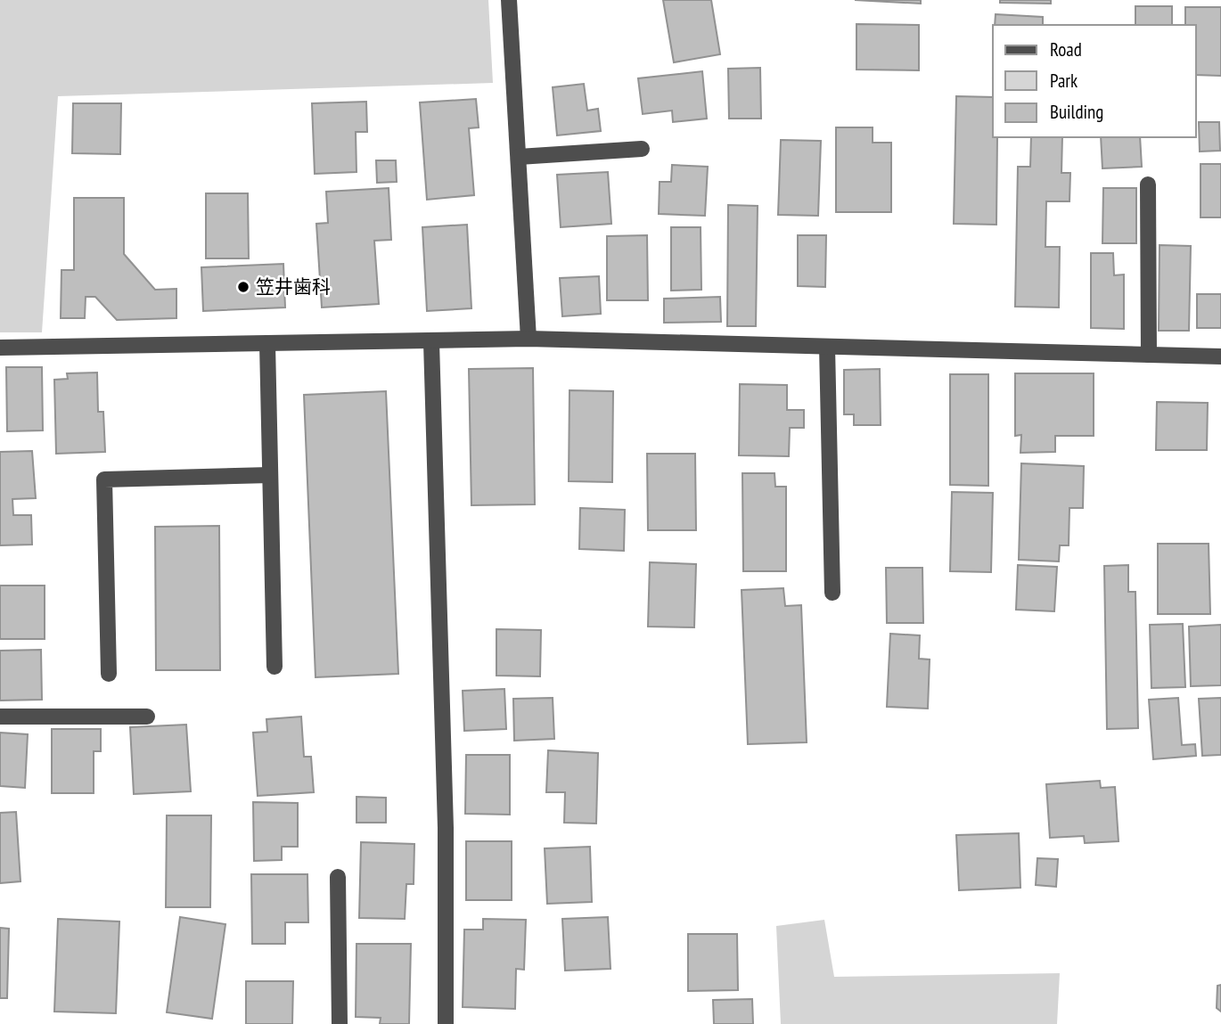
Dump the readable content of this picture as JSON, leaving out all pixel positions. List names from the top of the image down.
{
  "places": ["笠井歯科"],
  "legend": ["Road", "Park", "Building"]
}
